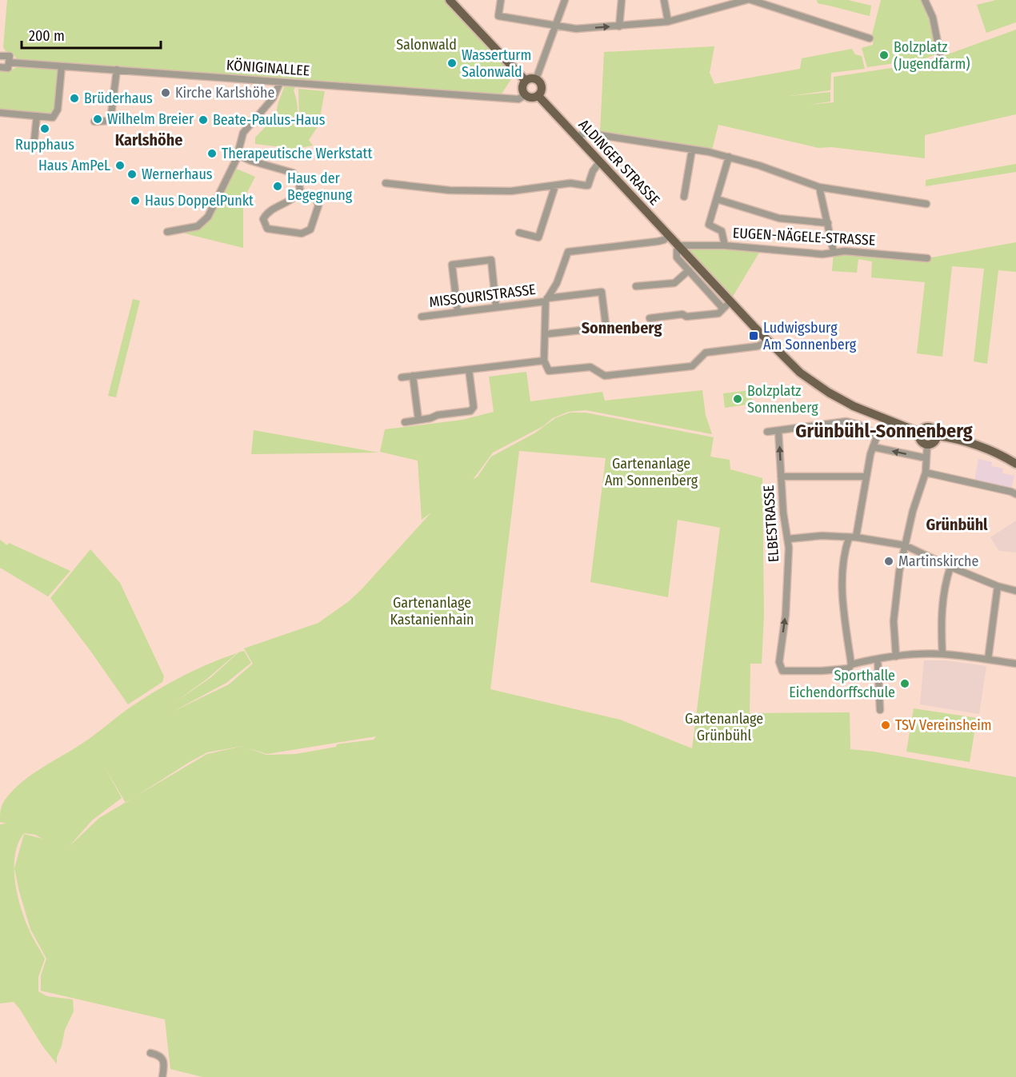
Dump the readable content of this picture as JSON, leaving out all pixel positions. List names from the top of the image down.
{
  "streets": {
    "main road": ["ALDINGER STRASSE"],
    "street": [
      "KÖNIGINALLEE",
      "EUGEN-NÄGELE-STRASSE",
      "MISSOURISTRASSE",
      "ELBESTRASSE"
    ]
  },
  "crossings": [
    ["KÖNIGINALLEE", "ALDINGER STRASSE"],
    ["ALDINGER STRASSE", "EUGEN-NÄGELE-STRASSE"]
  ],
  "districts": [
    "Karlshöhe",
    "Sonnenberg",
    "Grünbühl-Sonnenberg",
    "Grünbühl"
  ],
  "parks": [
    "Salonwald",
    "Gartenanlage Am Sonnenberg",
    "Gartenanlage Kastanienhain",
    "Gartenanlage Grünbühl"
  ],
  "places": {
    "other": [
      "Bolzplatz (Jugendfarm)",
      "Wasserturm Salonwald",
      "Kirche Karlshöhe",
      "Brüderhaus",
      "Wilhelm Breier",
      "Beate-Paulus-Haus",
      "Rupphaus",
      "Therapeutische Werkstatt",
      "Haus AmPeL",
      "Wernerhaus",
      "Haus der Begegnung",
      "Haus DoppelPunkt",
      "Bolzplatz Sonnenberg",
      "Martinskirche",
      "Sporthalle Eichendorffschule",
      "TSV Vereinsheim"
    ],
    "transit": ["Ludwigsburg Am Sonnenberg"]
  },
  "scale_bar": "200 m"
}
